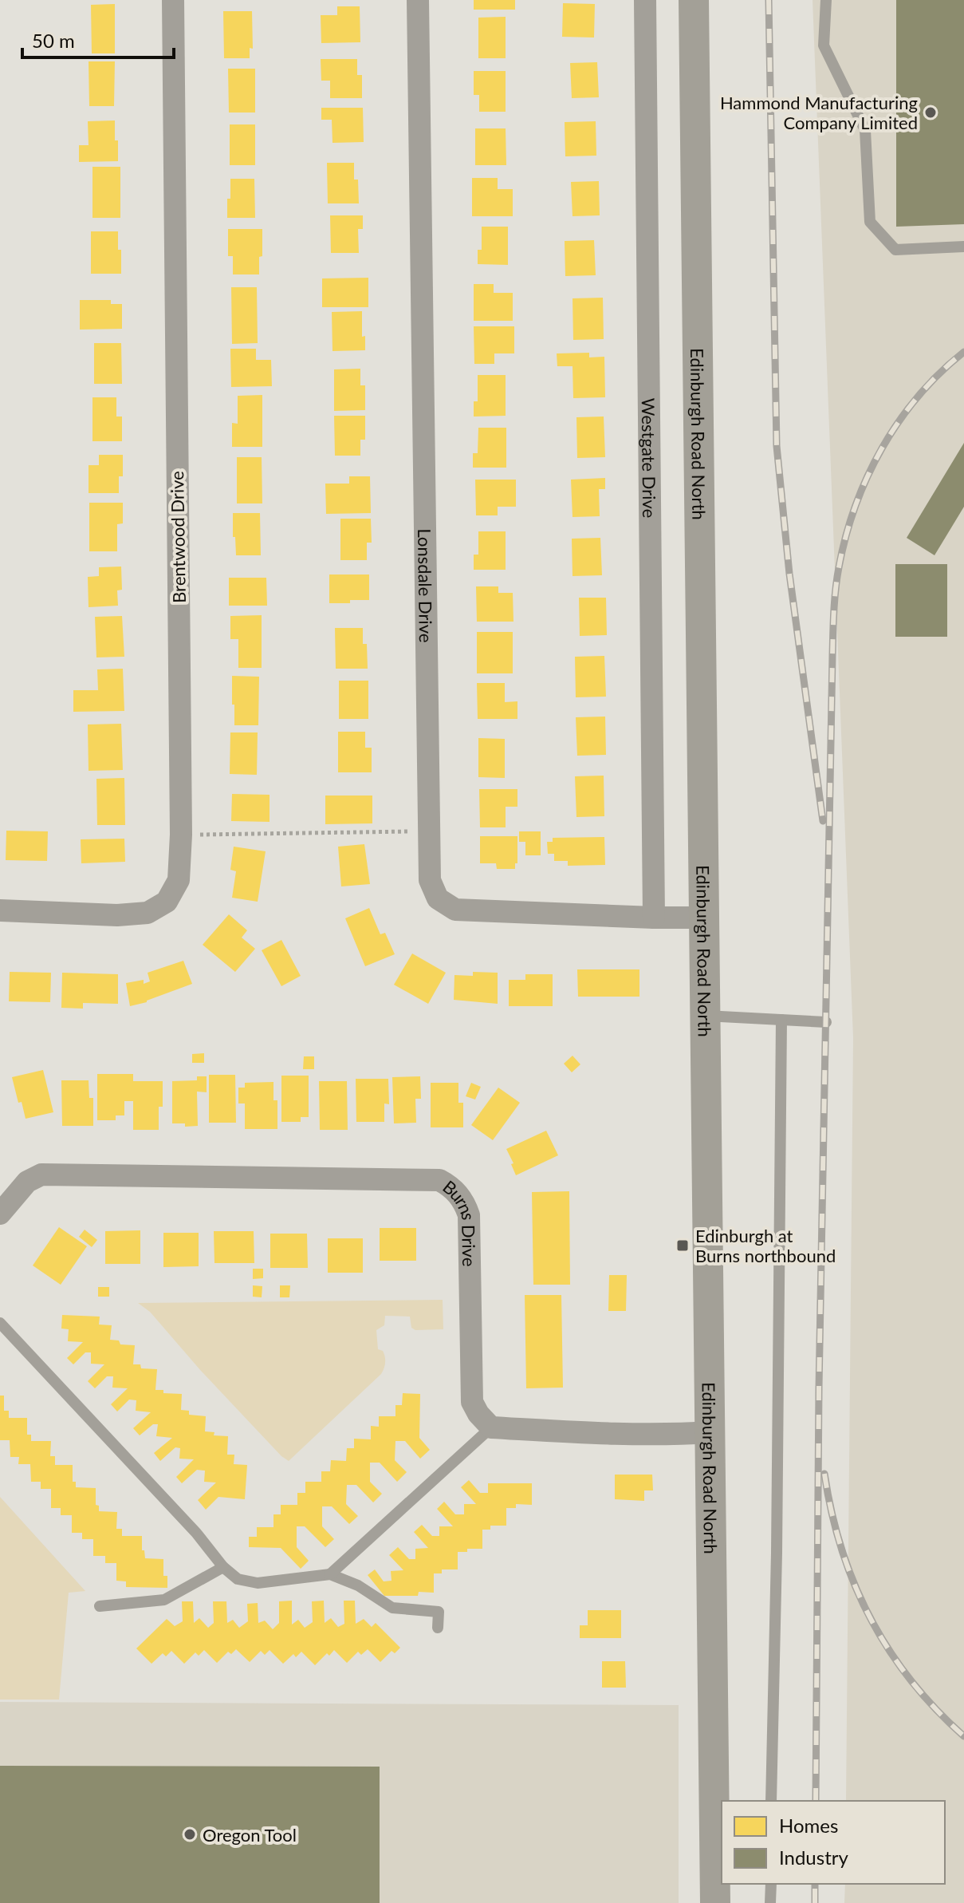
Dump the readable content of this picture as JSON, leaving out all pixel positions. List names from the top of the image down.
{
  "streets": {
    "main road": ["Edinburgh Road North"],
    "street": [
      "Westgate Drive",
      "Brentwood Drive",
      "Lonsdale Drive",
      "Burns Drive"
    ]
  },
  "crossings": [
    ["Edinburgh Road North", "Lonsdale Drive"],
    ["Westgate Drive", "Lonsdale Drive"]
  ],
  "places": {
    "other": ["Hammond Manufacturing Company Limited", "Oregon Tool"],
    "transit": ["Edinburgh at Burns northbound"]
  },
  "legend": ["Homes", "Industry"],
  "scale_bar": "50 m"
}
